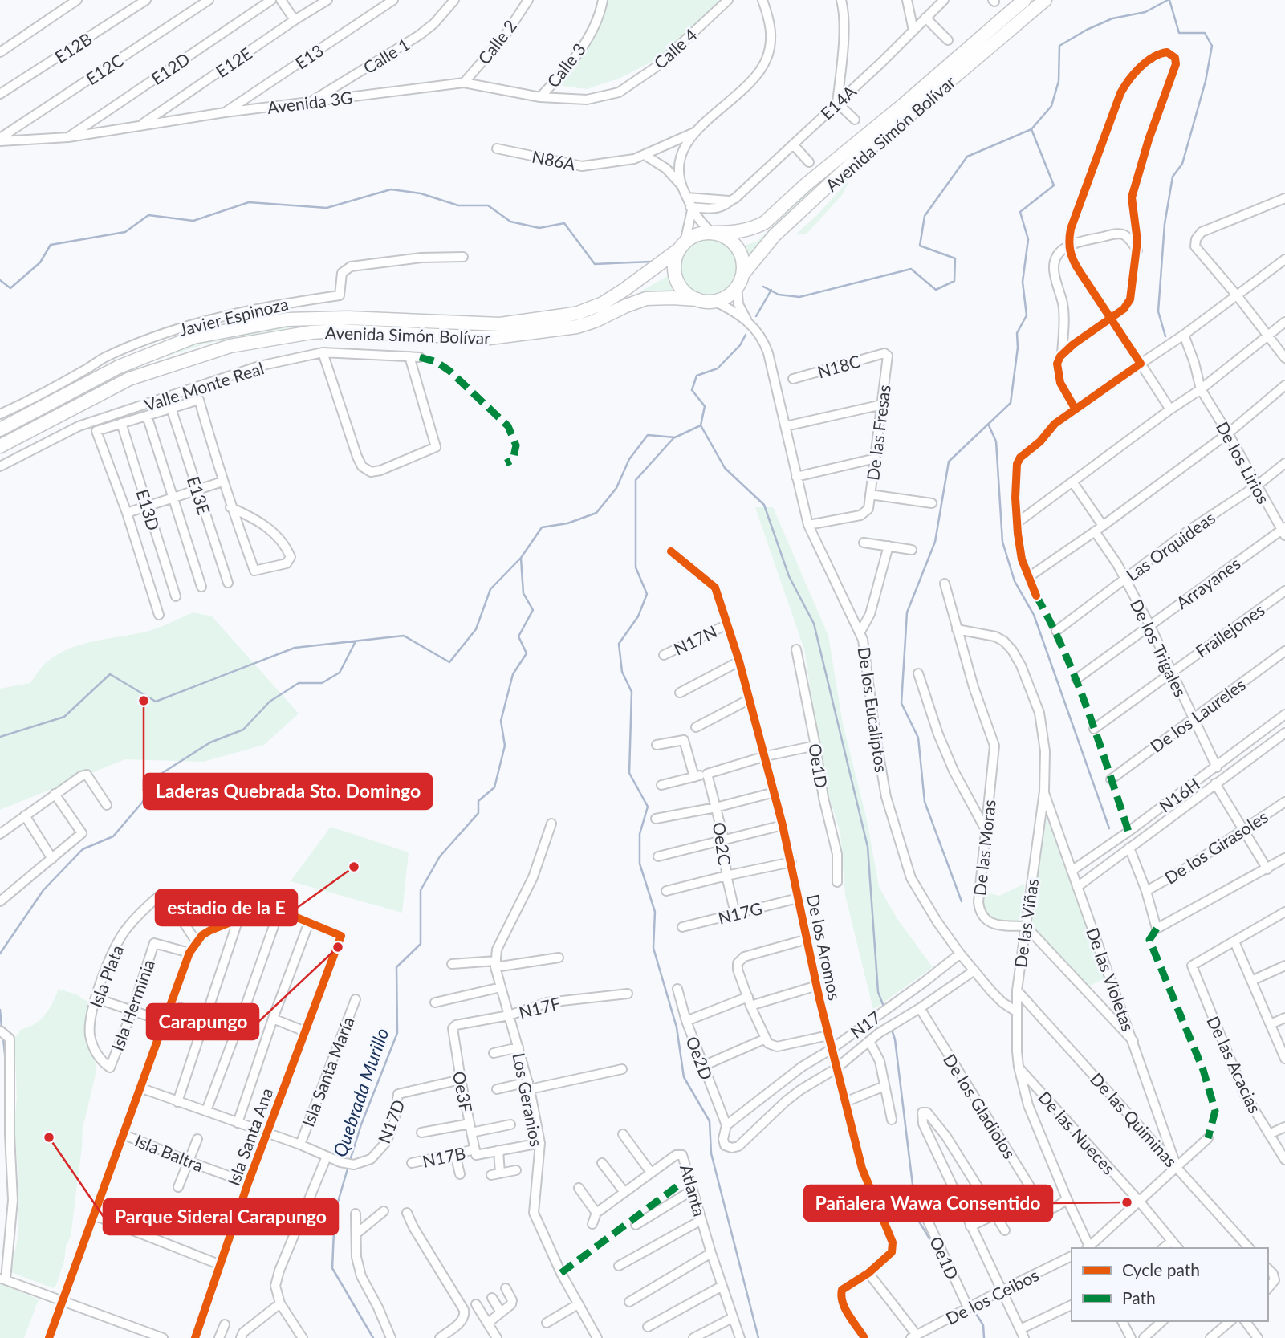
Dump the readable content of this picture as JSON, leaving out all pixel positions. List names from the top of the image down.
{
  "streets": {
    "highway": ["Avenida Simón Bolívar"],
    "street": [
      "Calle 2",
      "E12B",
      "Calle 4",
      "Calle 1",
      "E13",
      "E12E",
      "Calle 3",
      "E12D",
      "E12C",
      "Avenida 3G",
      "E14A",
      "N86A",
      "Javier Espinoza",
      "N18C",
      "Valle Monte Real",
      "De las Fresas",
      "De los Lirios",
      "E13E",
      "E13D",
      "Las Orquideas",
      "Arrayanes",
      "Frailejones",
      "N17N",
      "De los Trigales",
      "De los Eucaliptos",
      "De los Laureles",
      "Oe1D",
      "N16H",
      "Oe2C",
      "De los Girasoles",
      "De las Moras",
      "N17G",
      "De las Viñas",
      "De los Aromos",
      "Isla Plata",
      "De las Violetas",
      "Isla Herminia",
      "N17F",
      "N17",
      "Oe2D",
      "De las Acacias",
      "Isla Santa María",
      "Oe3F",
      "Los Geranios",
      "De los Gladiolos",
      "De las Quiminas",
      "N17D",
      "De las Nueces",
      "Isla Santa Ana",
      "Isla Baltra",
      "N17B",
      "Atlanta",
      "De los Ceibos"
    ]
  },
  "crossings": [
    ["Calle 2", "Avenida 3G"],
    ["Calle 4", "Avenida 3G"],
    ["Calle 1", "Avenida 3G"],
    ["E13", "Avenida 3G"],
    ["E12E", "Avenida 3G"],
    ["Calle 3", "Avenida 3G"],
    ["E12D", "Avenida 3G"],
    ["E12C", "Avenida 3G"],
    ["Avenida Simón Bolívar", "De los Eucaliptos"],
    ["N18C", "De las Fresas"],
    ["De las Fresas", "De los Eucaliptos"],
    ["De los Lirios", "Las Orquideas"],
    ["De los Lirios", "Arrayanes"],
    ["Las Orquideas", "De los Trigales"],
    ["Arrayanes", "De los Trigales"],
    ["Frailejones", "De los Trigales"],
    ["N17N", "De los Aromos"],
    ["De los Trigales", "De los Laureles"],
    ["De los Trigales", "N16H"],
    ["De los Eucaliptos", "De las Viñas"],
    ["De los Eucaliptos", "N17"],
    ["Oe1D", "De los Ceibos"],
    ["N16H", "De las Violetas"],
    ["Oe2C", "N17G"],
    ["De las Moras", "De las Viñas"],
    ["N17G", "De los Aromos"],
    ["De las Viñas", "De las Violetas"],
    ["De las Viñas", "De los Gladiolos"],
    ["De las Viñas", "De las Quiminas"],
    ["De las Viñas", "De las Nueces"],
    ["De los Aromos", "N17"],
    ["Isla Plata", "Isla Herminia"],
    ["De las Violetas", "De las Quiminas"],
    ["N17F", "Oe3F"],
    ["N17F", "Los Geranios"],
    ["N17", "Oe2D"],
    ["Oe3F", "N17D"],
    ["Oe3F", "N17B"],
    ["Los Geranios", "N17B"],
    ["Isla Santa Ana", "Isla Baltra"]
  ],
  "water": ["Quebrada Murillo"],
  "places": [
    "Laderas Quebrada Sto. Domingo",
    "estadio de la E",
    "Carapungo",
    "Parque Sideral Carapungo",
    "Pañalera Wawa Consentido"
  ],
  "legend": ["Cycle path", "Path"]
}
